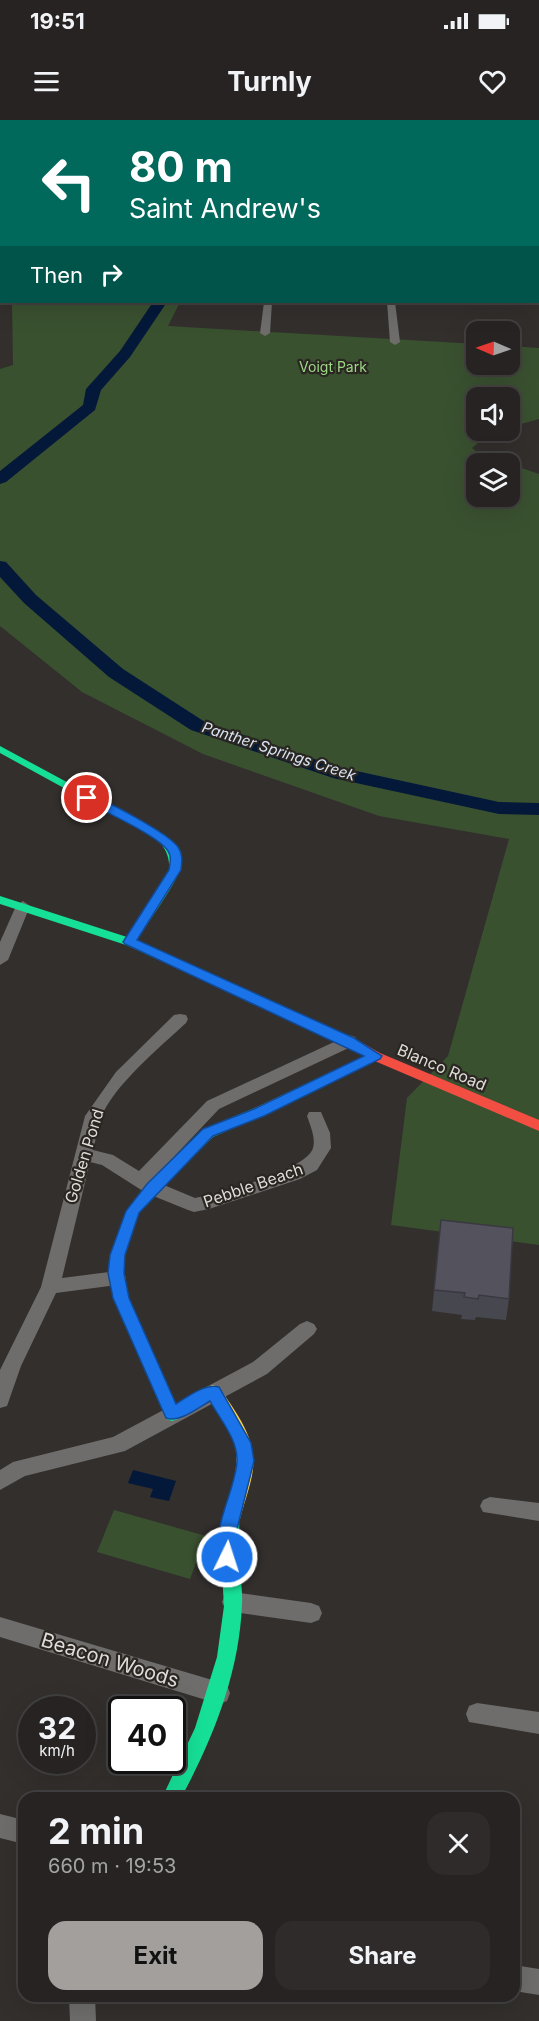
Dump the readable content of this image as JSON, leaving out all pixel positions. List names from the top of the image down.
{
  "streets": {
    "street": [
      "Blanco Road",
      "Golden Pond",
      "Pebble Beach",
      "Beacon Woods"
    ]
  },
  "crossings": [
    ["Golden Pond", "Pebble Beach"]
  ],
  "water": ["Panther Springs Creek"],
  "parks": ["Voigt Park"],
  "north": "left",
  "page": {
    "status": "19:51",
    "header": "Turnly",
    "turn": ["80 m", "Saint Andrew's"],
    "then": "Then",
    "speed": "32 km/h",
    "limit": "40",
    "heading": ["2 min", "660 m · 19:53"],
    "buttons": ["Exit", "Share"]
  }
}
